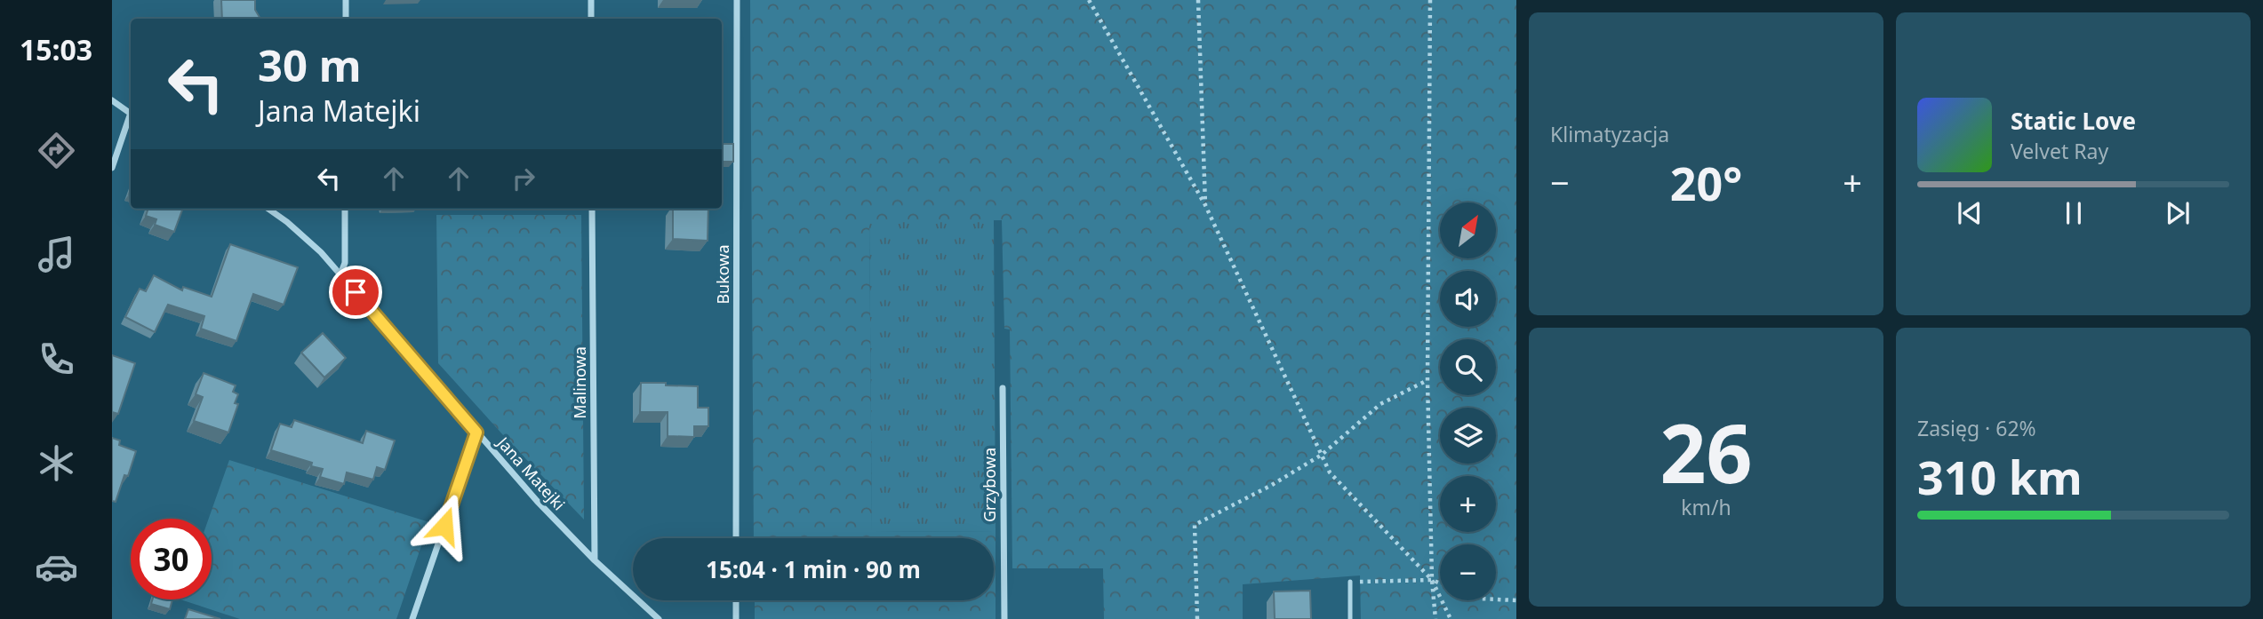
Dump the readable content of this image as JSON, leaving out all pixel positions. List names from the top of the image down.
{
  "streets": {
    "street": [
      "Bukowa",
      "Malinowa",
      "Jana Matejki",
      "Grzybowa"
    ]
  },
  "crossings": [
    ["Malinowa", "Jana Matejki"]
  ],
  "north": "top right",
  "page": {
    "tabs": "15:03",
    "tile": [
      "Klimatyzacja",
      ["26", "km/h"],
      ["Zasięg · 62%", "310 km"]
    ],
    "turn": ["30 m", "Jana Matejki"],
    "song": ["Static Love", "Velvet Ray"],
    "heat": ["−", "20°", "+"],
    "map_buttons": ["+", "−"],
    "limit": "30",
    "trip": "15:04 · 1 min · 90 m"
  }
}
